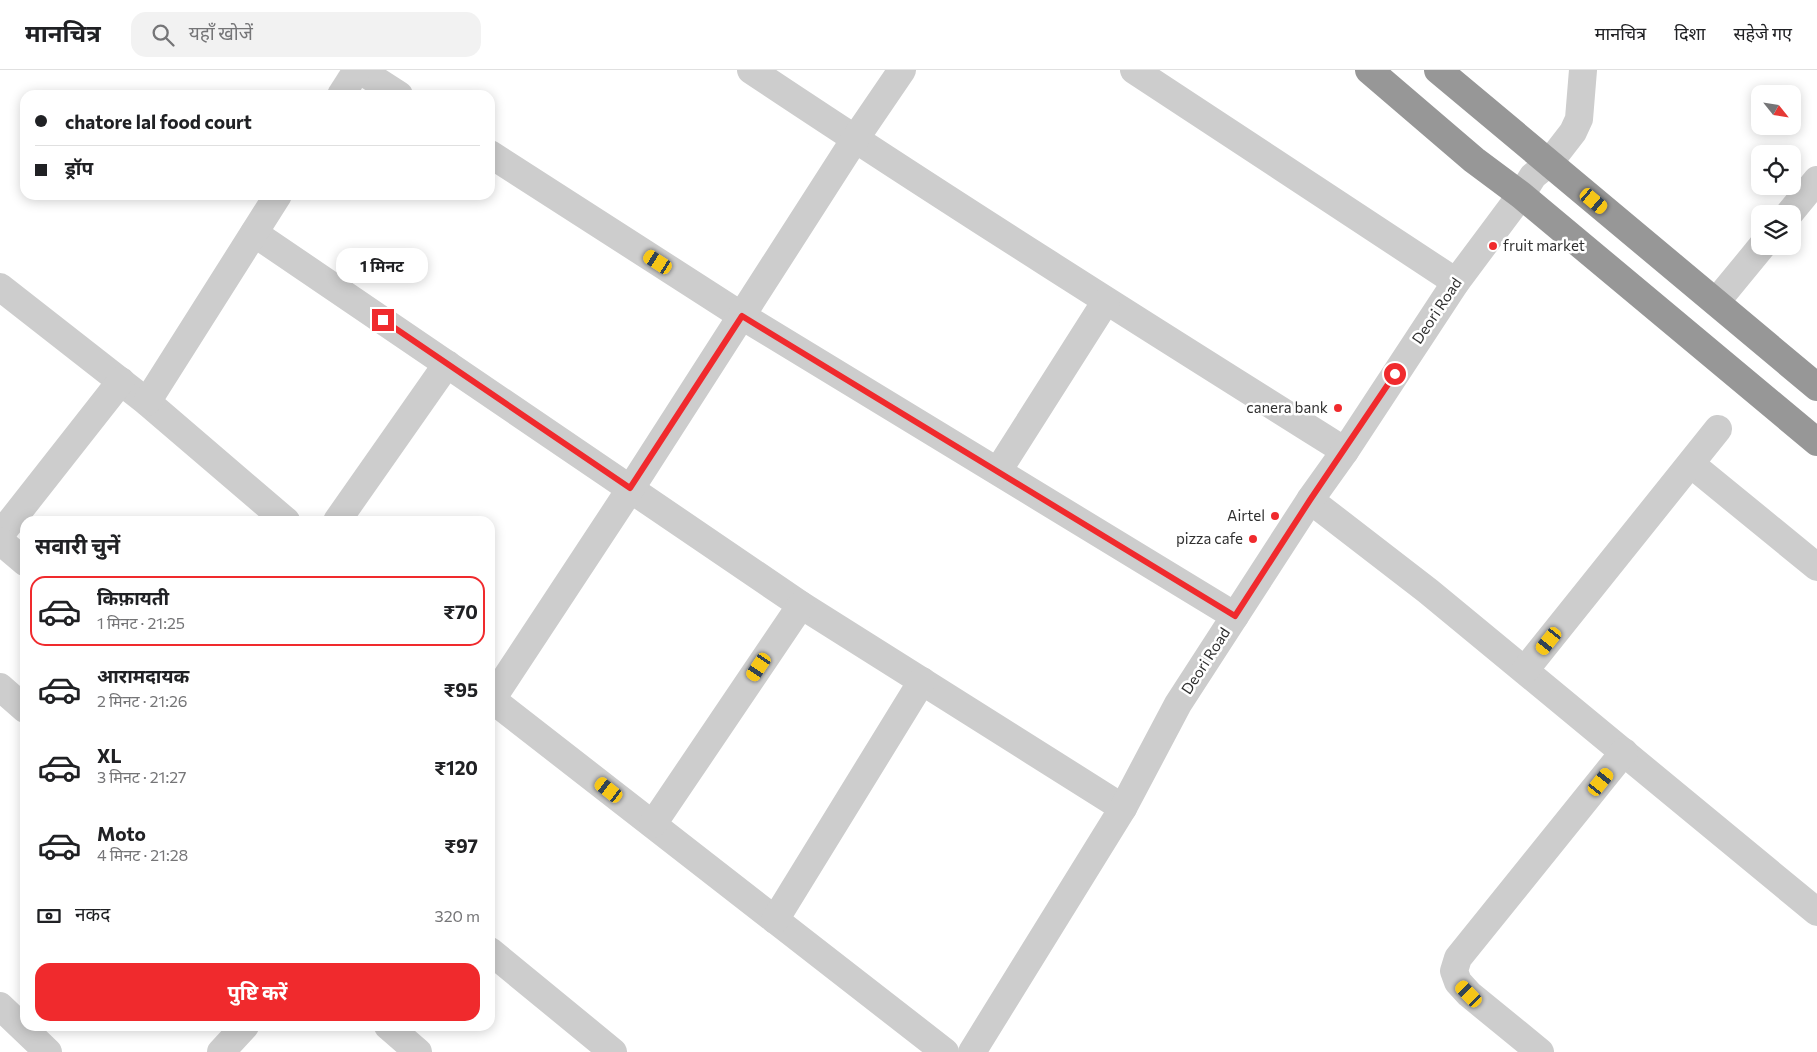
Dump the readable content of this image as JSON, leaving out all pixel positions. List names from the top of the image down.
{
  "streets": {
    "street": ["Deori Road"]
  },
  "places": [
    "fruit market",
    "canera bank",
    "Airtel",
    "pizza cafe"
  ],
  "north": "bottom right",
  "page": {
    "header": "मानचित्र",
    "search": "यहाँ खोजें",
    "nav": ["मानचित्र", "दिशा", "सहेजे गए"],
    "banner": ["chatore lal food court", "ड्रॉप"],
    "bubble": "1 मिनट",
    "heading": "सवारी चुनें",
    "list": [
      {
        "name": "किफ़ायती",
        "note": "1 मिनट · 21:25",
        "value": "₹70"
      },
      {
        "name": "आरामदायक",
        "note": "2 मिनट · 21:26",
        "value": "₹95"
      },
      {
        "name": "XL",
        "note": "3 मिनट · 21:27",
        "value": "₹120"
      },
      {
        "name": "Moto",
        "note": "4 मिनट · 21:28",
        "value": "₹97"
      }
    ],
    "pay": ["नकद", "320 m"],
    "buttons": "पुष्टि करें"
  }
}
